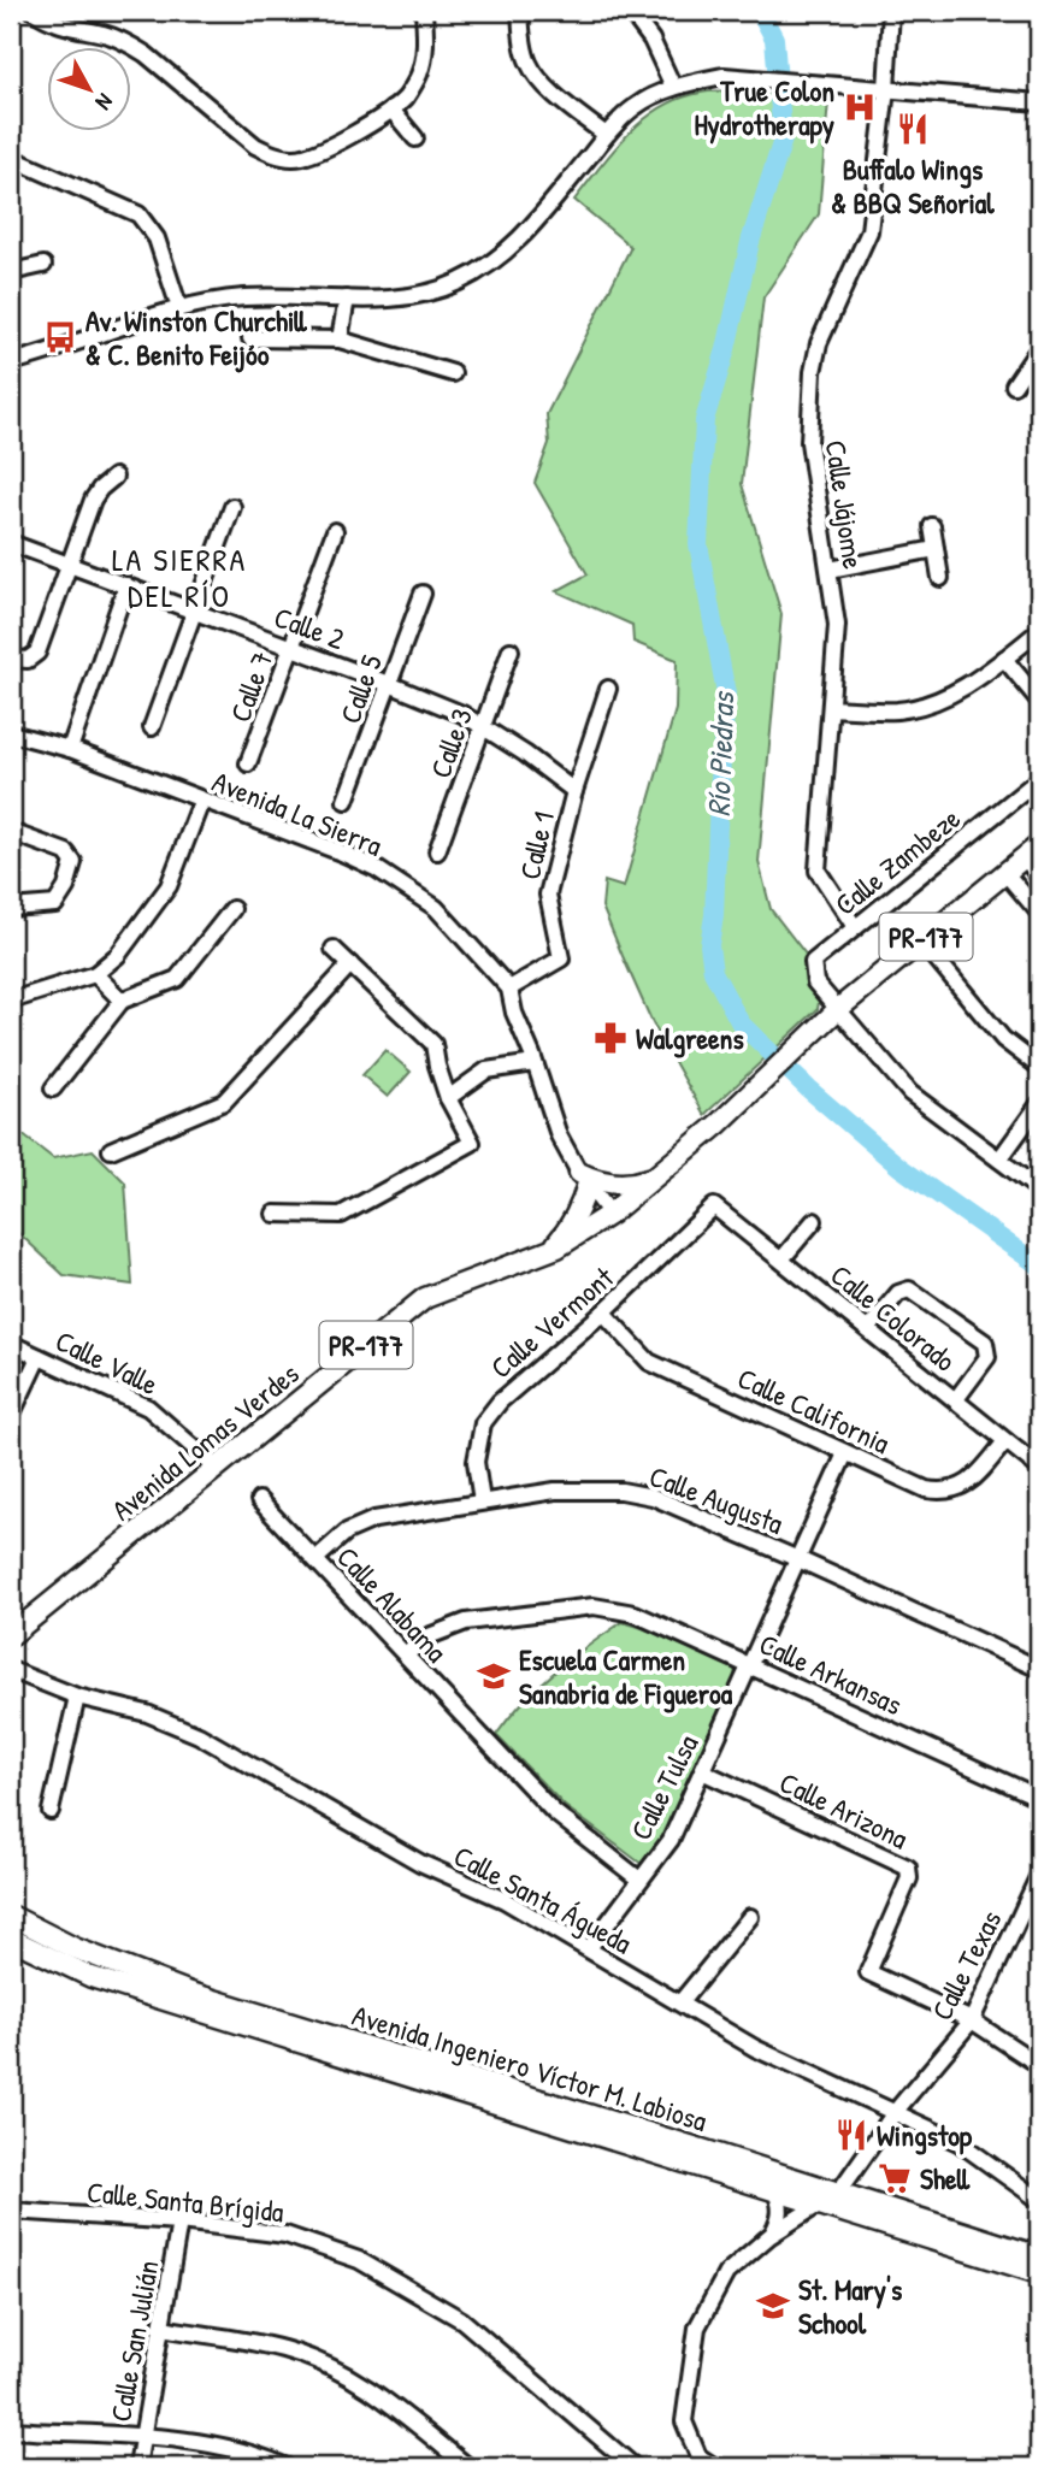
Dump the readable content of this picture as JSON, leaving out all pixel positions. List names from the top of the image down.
{
  "streets": {
    "main road": ["PR-177", "Avenida Lomas Verdes", "Avenida Ingeniero Víctor M. Labiosa"],
    "street": [
      "Calle Jájome",
      "Calle 2",
      "Calle 7",
      "Calle 5",
      "Calle 3",
      "Avenida La Sierra",
      "Calle 1",
      "Calle Zambeze",
      "Calle Colorado",
      "Calle Vermont",
      "Calle Valle",
      "Calle California",
      "Calle Augusta",
      "Calle Alabama",
      "Calle Arkansas",
      "Calle Tulsa",
      "Calle Arizona",
      "Calle Santa Águeda",
      "Calle Texas",
      "Calle Santa Brígida",
      "Calle San Julián"
    ]
  },
  "crossings": [
    ["Calle Jájome", "Calle Zambeze"],
    ["Calle 2", "Calle 7"],
    ["Calle 2", "Calle 5"],
    ["Calle 2", "Calle 3"],
    ["Calle 2", "Calle 1"],
    ["Avenida La Sierra", "Calle 1"],
    ["Avenida La Sierra", "Avenida Lomas Verdes"],
    ["Calle Zambeze", "Avenida Lomas Verdes"],
    ["Calle Colorado", "Calle Vermont"],
    ["Calle Colorado", "Calle California"],
    ["Calle Vermont", "Calle California"],
    ["Calle Vermont", "Calle Augusta"],
    ["Calle Valle", "Avenida Lomas Verdes"],
    ["Calle California", "Calle Tulsa"],
    ["Calle Augusta", "Calle Alabama"],
    ["Calle Augusta", "Calle Tulsa"],
    ["Calle Alabama", "Calle Arkansas"],
    ["Calle Alabama", "Calle Tulsa"],
    ["Calle Arkansas", "Calle Tulsa"],
    ["Calle Tulsa", "Calle Arizona"],
    ["Calle Tulsa", "Calle Santa Águeda"],
    ["Calle Arizona", "Calle Texas"],
    ["Calle Santa Águeda", "Calle Texas"],
    ["Calle Texas", "Avenida Ingeniero Víctor M. Labiosa"],
    ["Calle Santa Brígida", "Calle San Julián"]
  ],
  "districts": ["LA SIERRA DEL RÍO"],
  "water": ["Río Piedras"],
  "places": {
    "hospital": ["True Colon Hydrotherapy"],
    "restaurant": ["Buffalo Wings & BBQ Señorial", "Wingstop"],
    "bus stop": ["Av. Winston Churchill & C. Benito Feijóo"],
    "pharmacy": ["Walgreens"],
    "school or university": ["Escuela Carmen Sanabria de Figueroa", "St. Mary's School"],
    "supermarket": ["Shell"]
  },
  "north": "bottom right"
}
